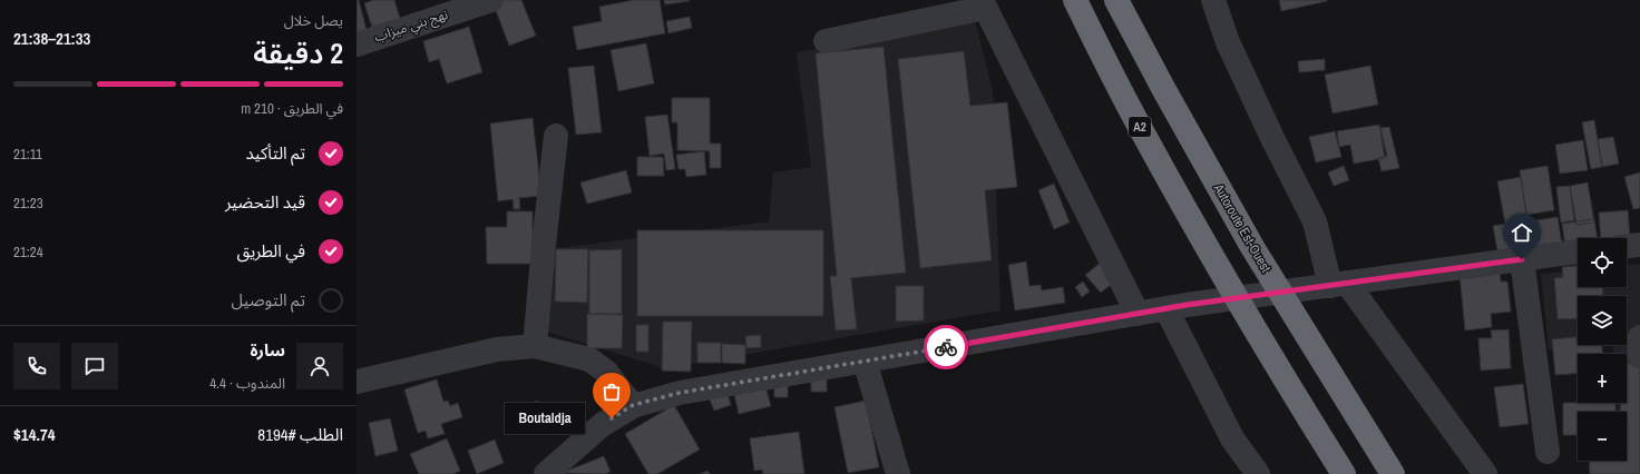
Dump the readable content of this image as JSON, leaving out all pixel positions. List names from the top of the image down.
{
  "streets": {
    "highway": ["A2", "Autoroute Est-Ouest"],
    "street": ["نهج بني ميزاب"]
  },
  "places": ["Boutaldja"],
  "page": {
    "heading": ["2 دقيقة", "يصل خلال", "21:33–21:38"],
    "panel": [
      "سارة",
      "المندوب · 4.4",
      "الطلب #8194",
      "$14.74"
    ],
    "bar": "في الطريق · 210 m",
    "list": [
      ["تم التأكيد", "21:11"],
      ["قيد التحضير", "21:23"],
      ["في الطريق", "21:24"],
      "تم التوصيل"
    ],
    "map_buttons": ["+", "−"],
    "bubble": "Boutaldja"
  }
}
